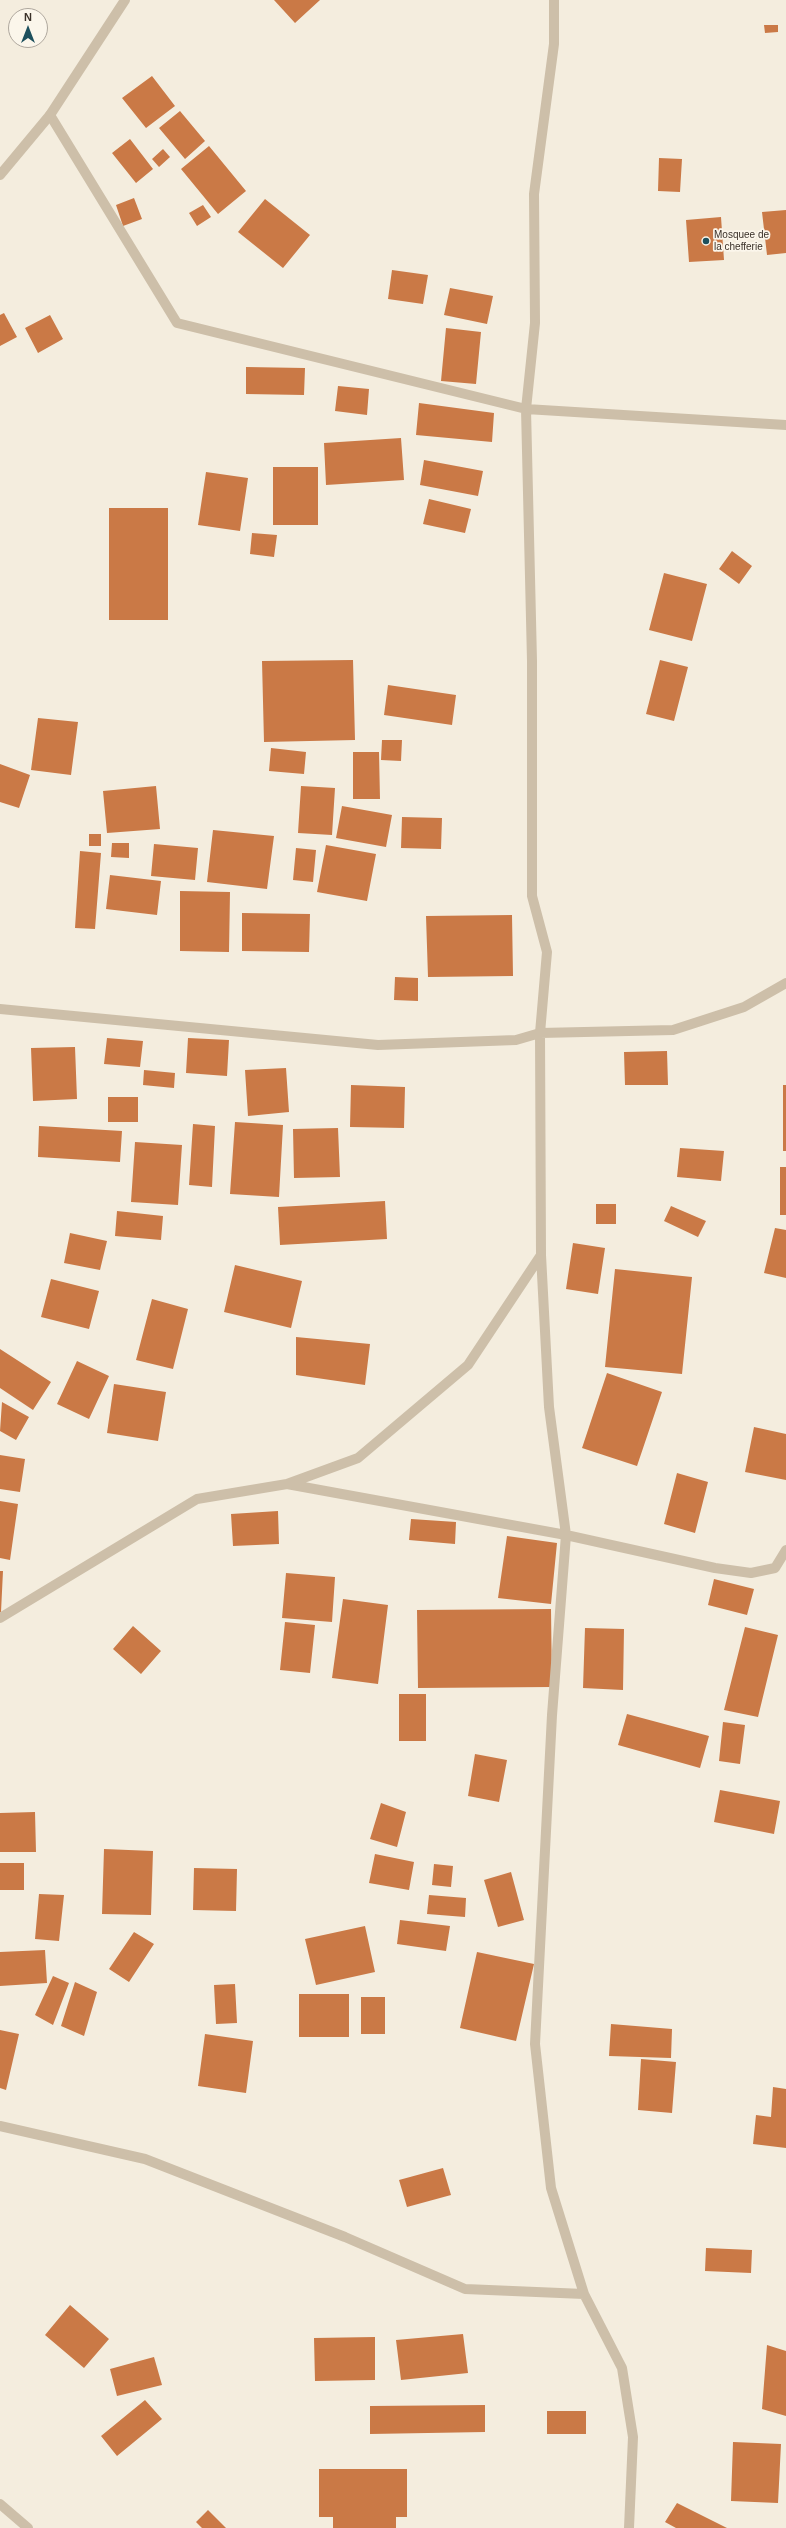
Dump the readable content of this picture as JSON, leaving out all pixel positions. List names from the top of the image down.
{
  "places": ["Mosquee de la chefferie"],
  "north": "top"
}
